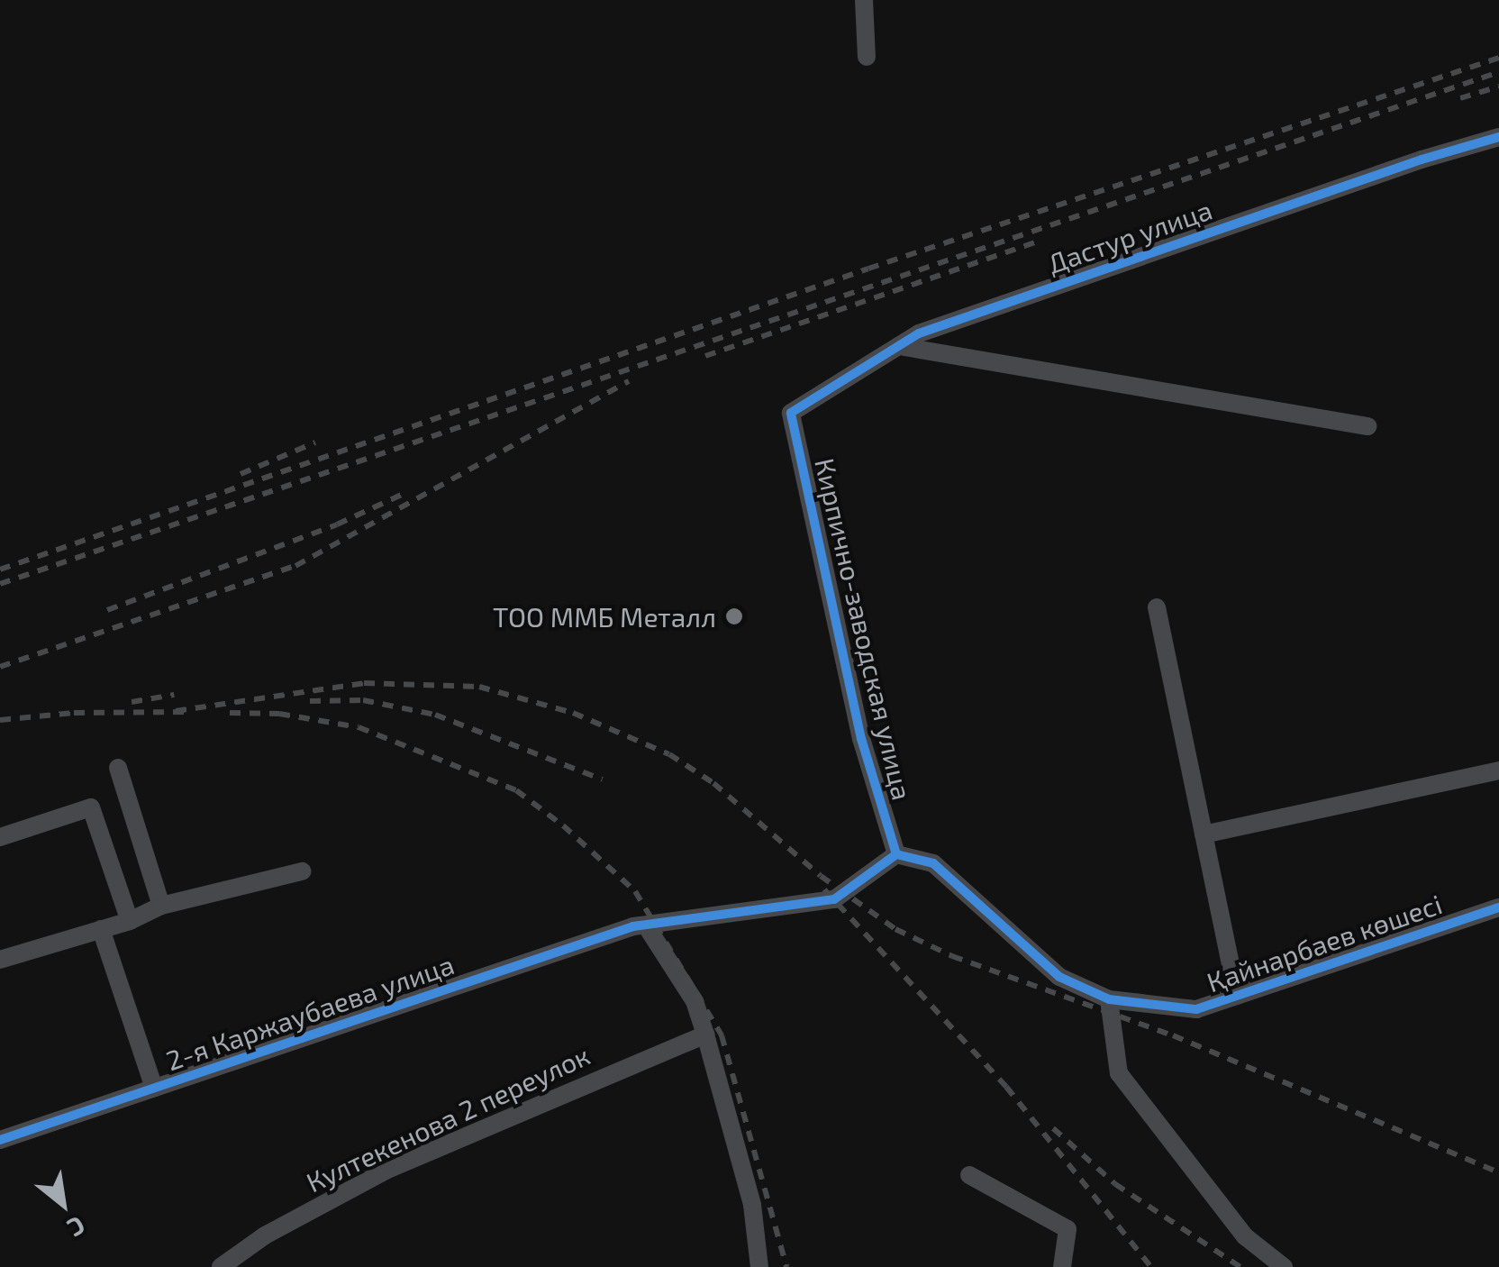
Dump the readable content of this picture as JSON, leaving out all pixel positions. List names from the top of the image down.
{
  "streets": {
    "street": [
      "Дастур улица",
      "Кирпично-заводская улица",
      "Қайнарбаев көшесі",
      "2-я Каржаубаева улица",
      "Култекенова 2 переулок"
    ]
  },
  "crossings": [
    ["Дастур улица", "Кирпично-заводская улица"],
    ["Кирпично-заводская улица", "Қайнарбаев көшесі"]
  ],
  "places": ["ТОО ММБ Металл"],
  "north": "bottom right"
}
